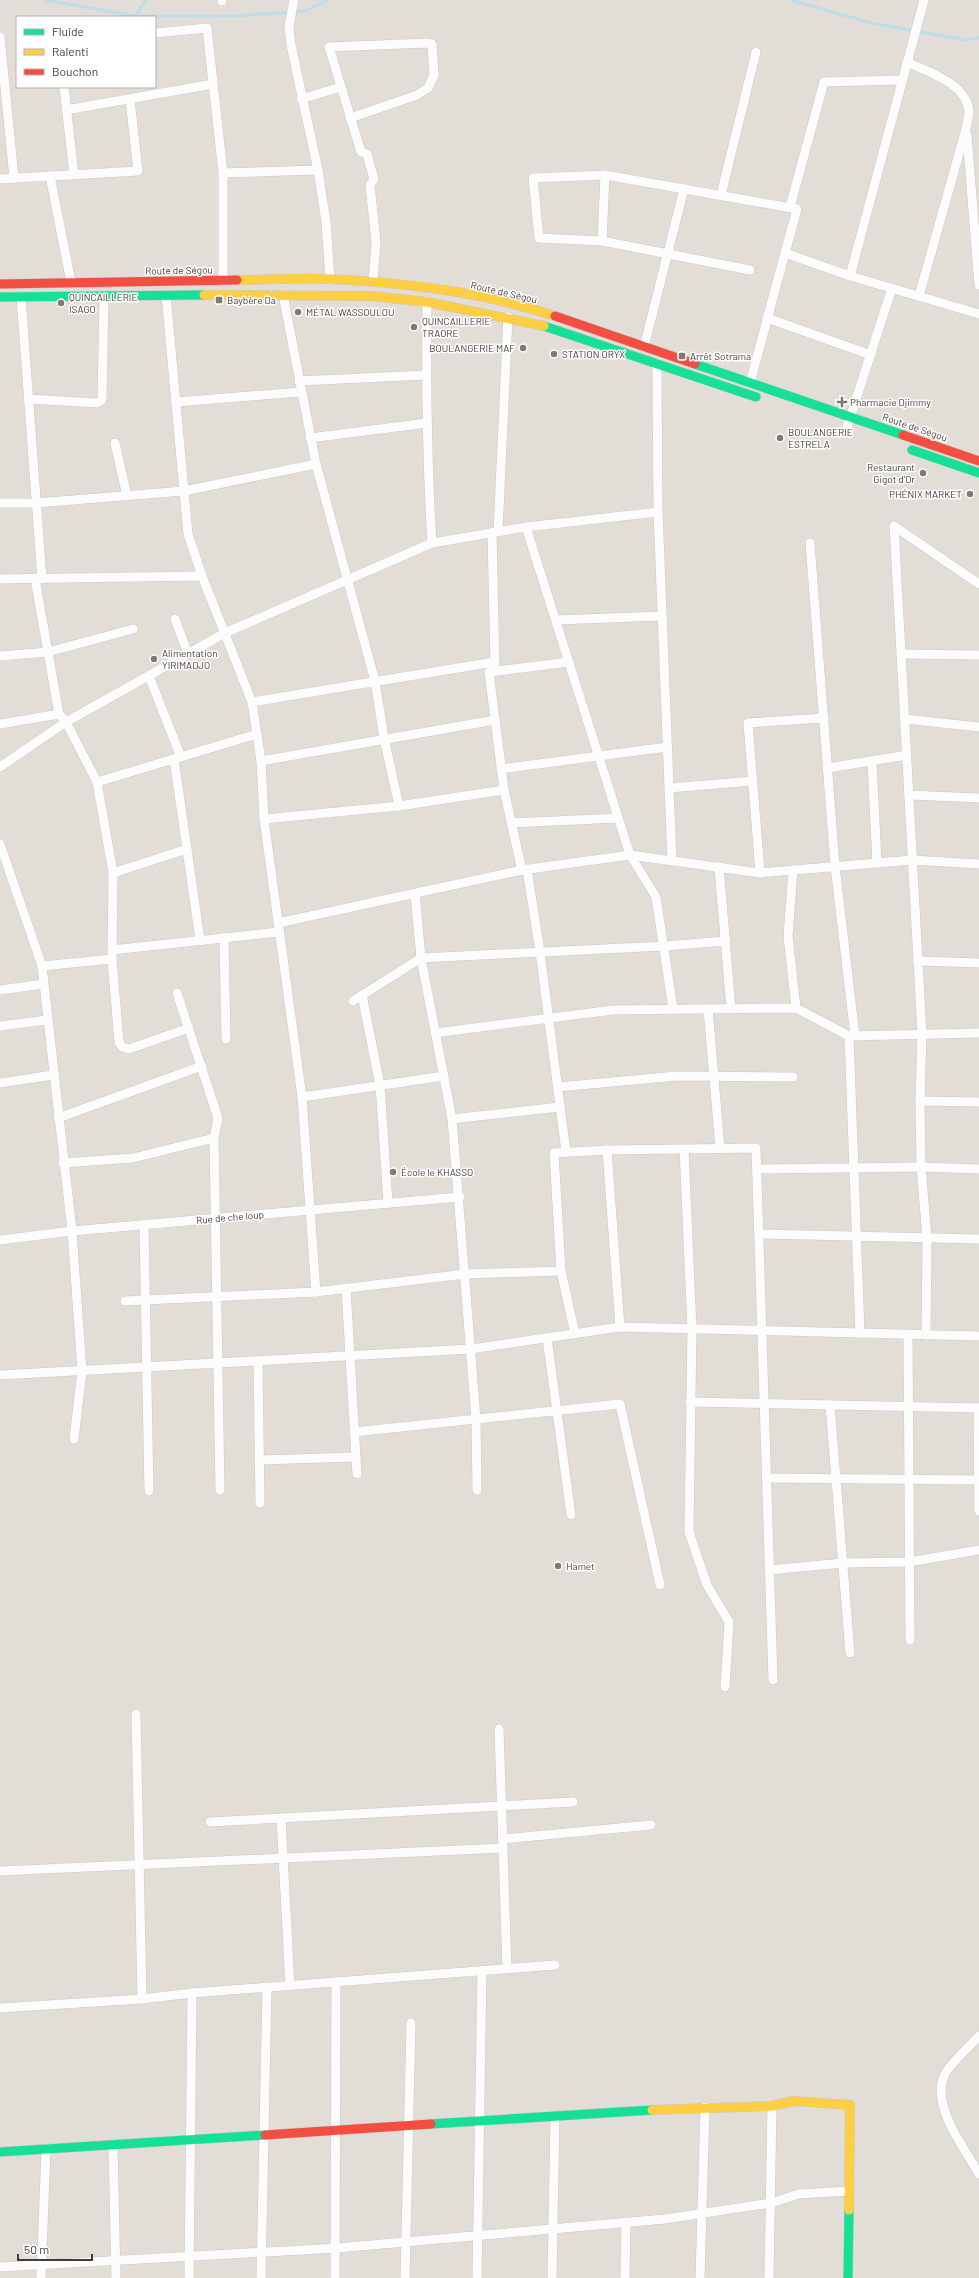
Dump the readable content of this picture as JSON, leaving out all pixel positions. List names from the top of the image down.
{
  "streets": {
    "main road": ["Route de Ségou"],
    "street": ["Rue de che loup"]
  },
  "places": {
    "transit": ["Baybère Da", "Arrêt Sotrama"],
    "other": [
      "QUINCAILLERIE ISAGO",
      "MÉTAL WASSOULOU",
      "QUINCAILLERIE TRAORE",
      "BOULANGERIE MAF",
      "STATION ORYX",
      "BOULANGERIE ESTRELA",
      "Restaurant Gigot d'Or",
      "PHÉNIX MARKET",
      "Alimentation YIRIMADJO",
      "École le KHASSO",
      "Hamet"
    ],
    "health": ["Pharmacie Djimmy"]
  },
  "legend": ["Fluide", "Ralenti", "Bouchon"],
  "scale_bar": "50 m"
}
